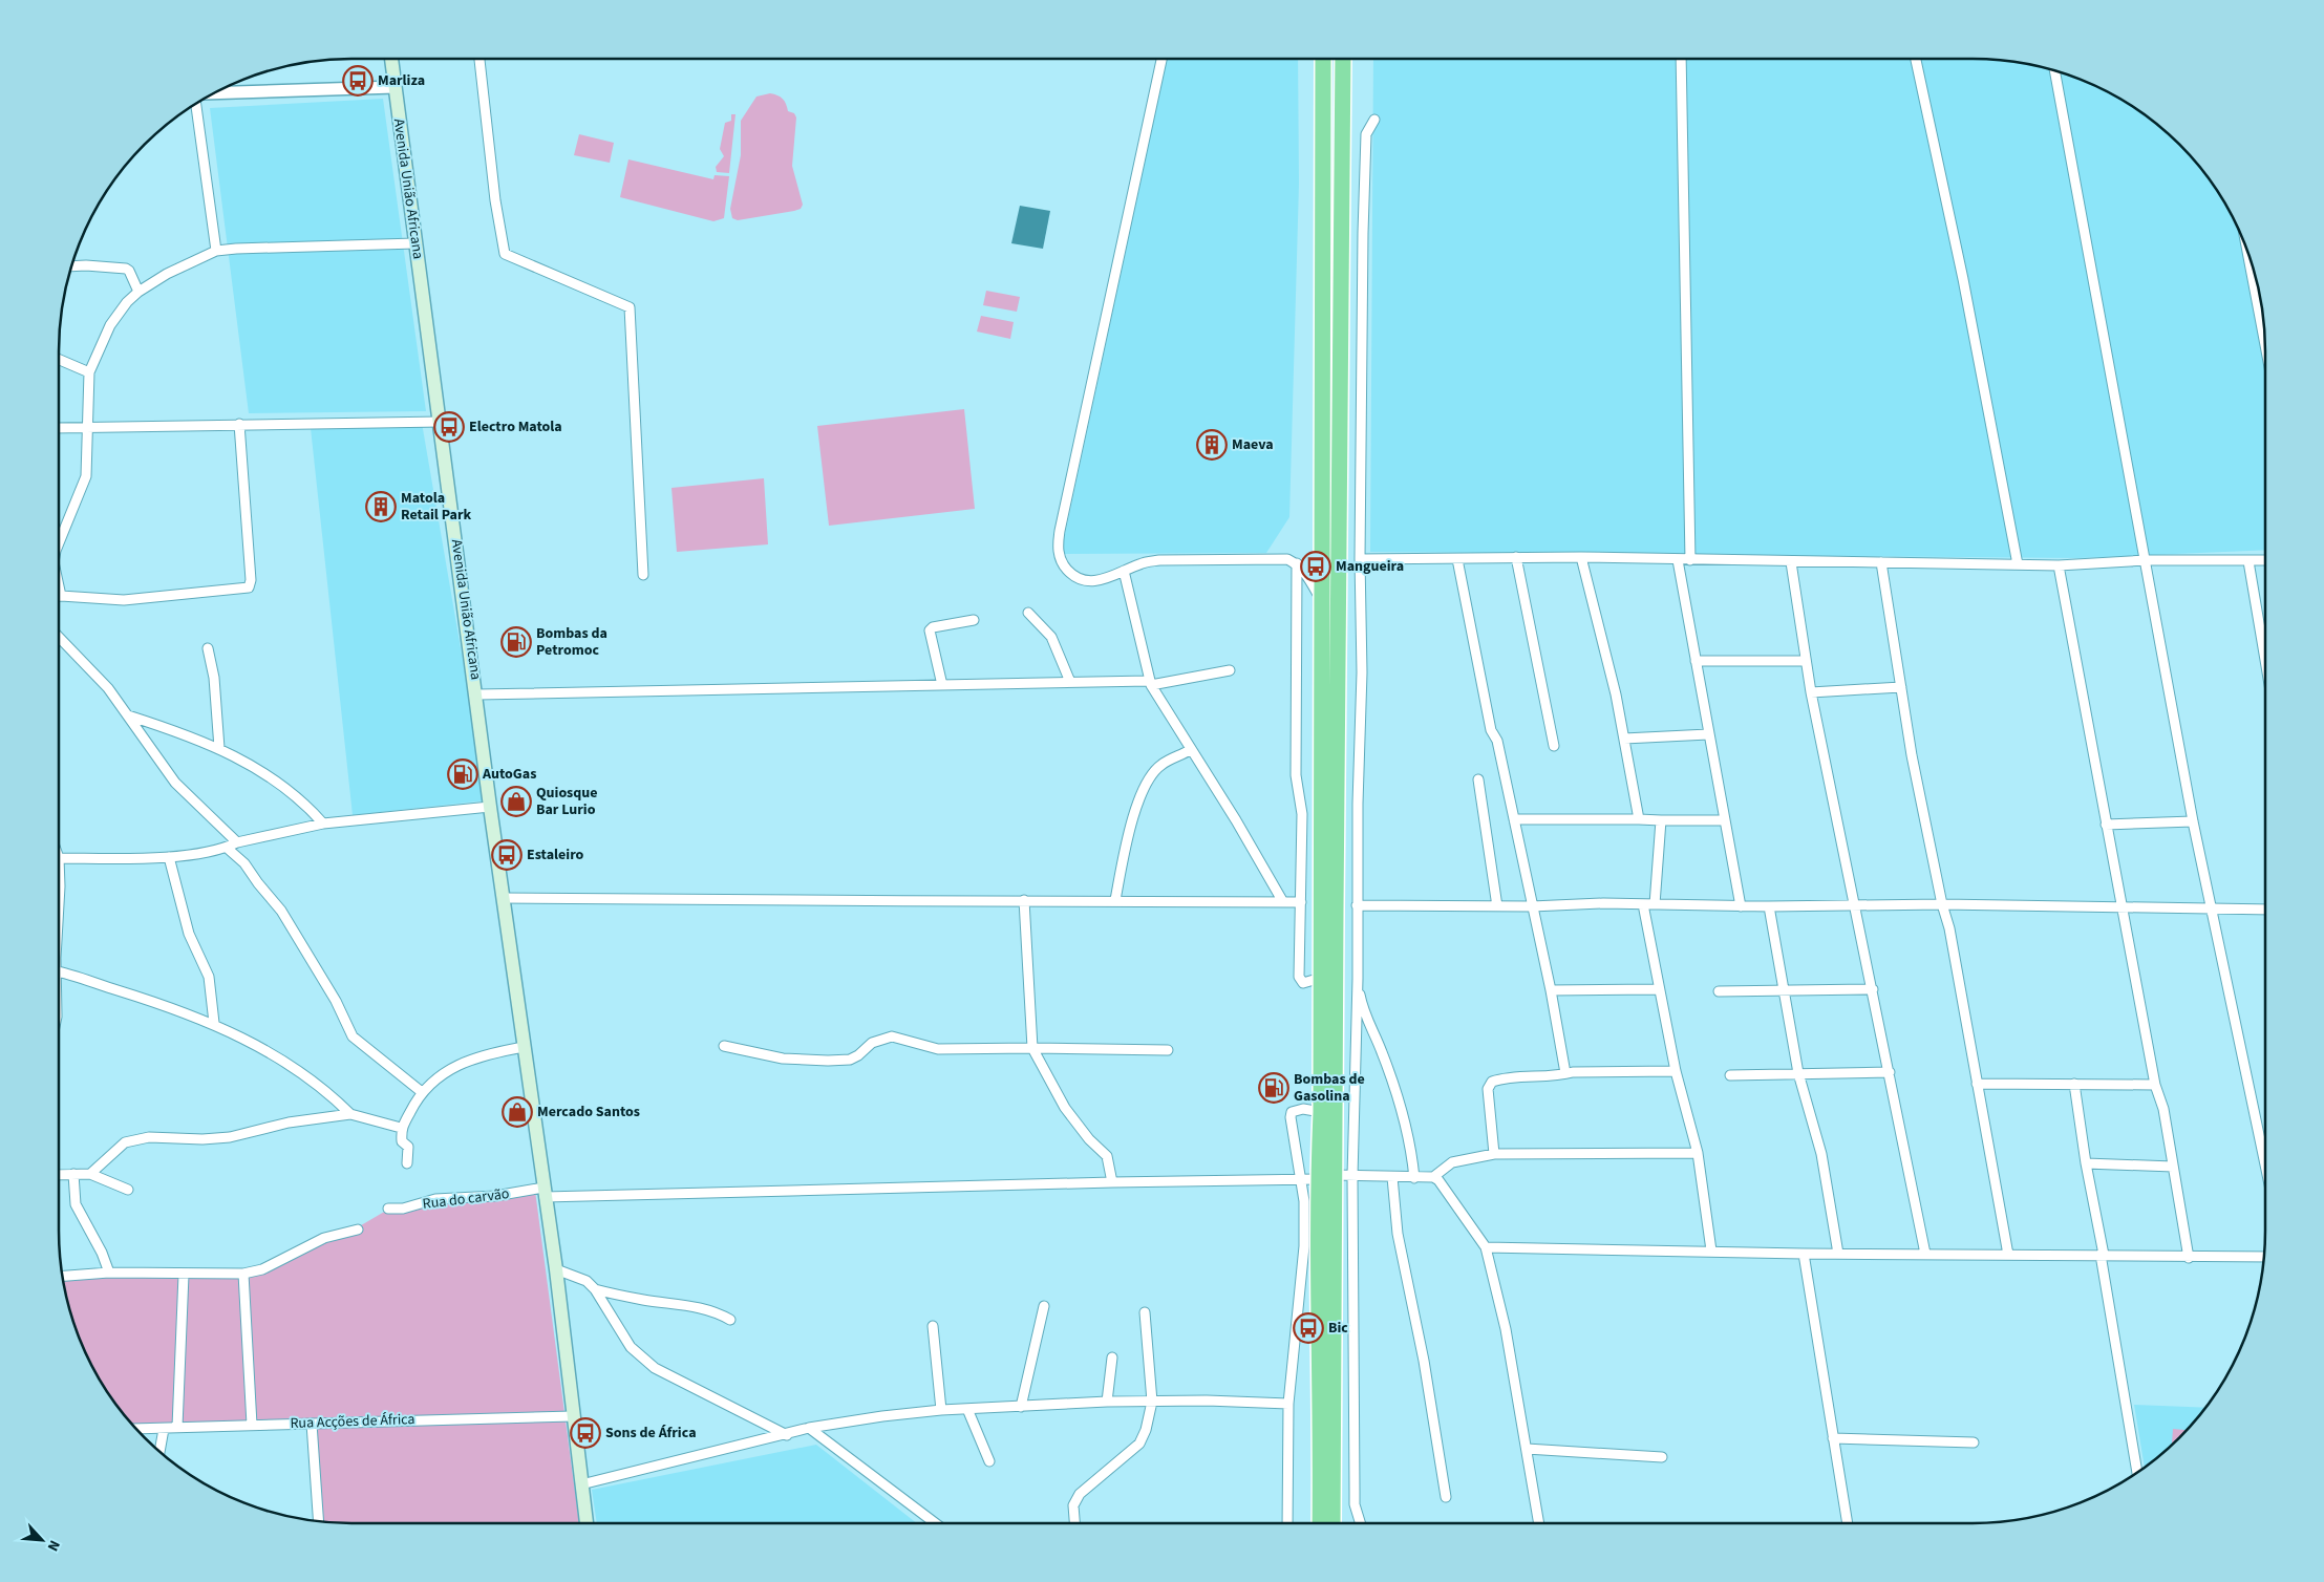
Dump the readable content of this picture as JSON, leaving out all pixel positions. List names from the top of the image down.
{
  "streets": {
    "main road": ["Avenida União Africana"],
    "street": ["Rua do carvão", "Rua Acções de África"]
  },
  "crossings": [
    ["Avenida União Africana", "Rua do carvão"],
    ["Avenida União Africana", "Rua Acções de África"]
  ],
  "places": {
    "bus stop": [
      "Marliza",
      "Electro Matola",
      "Mangueira",
      "Estaleiro",
      "Bic",
      "Sons de África"
    ],
    "building": ["Maeva", "Matola Retail Park"],
    "fuel station": ["Bombas da Petromoc", "AutoGas", "Bombas de Gasolina"],
    "shop": ["Quiosque Bar Lurio", "Mercado Santos"]
  },
  "north": "bottom right"
}
